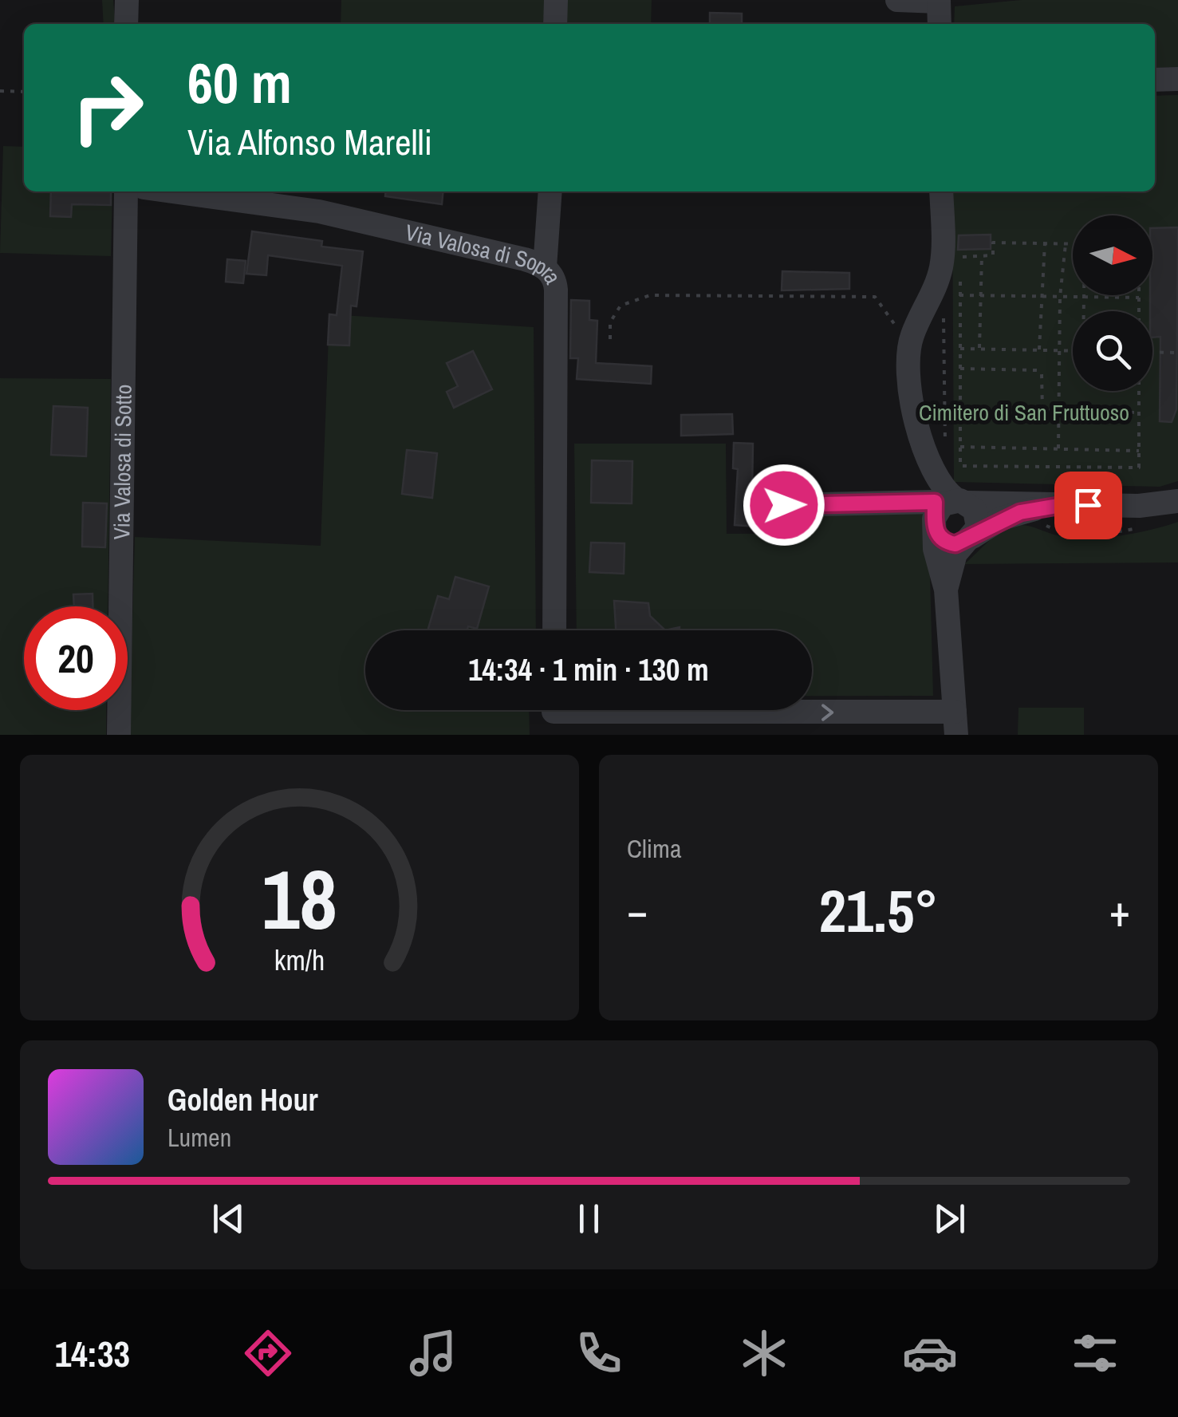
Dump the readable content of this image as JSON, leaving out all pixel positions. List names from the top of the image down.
{
  "streets": {
    "street": ["Via Valosa di Sopra", "Via Valosa di Sotto"]
  },
  "parks": ["Cimitero di San Fruttuoso"],
  "north": "right",
  "page": {
    "turn": ["60 m", "Via Alfonso Marelli"],
    "limit": "20",
    "trip": "14:34 · 1 min · 130 m",
    "tile": "Clima",
    "heat": ["−", "21.5°", "+"],
    "song": ["Golden Hour", "Lumen"],
    "tabs": "14:33",
    "gauge": ["18", "km/h"]
  }
}
